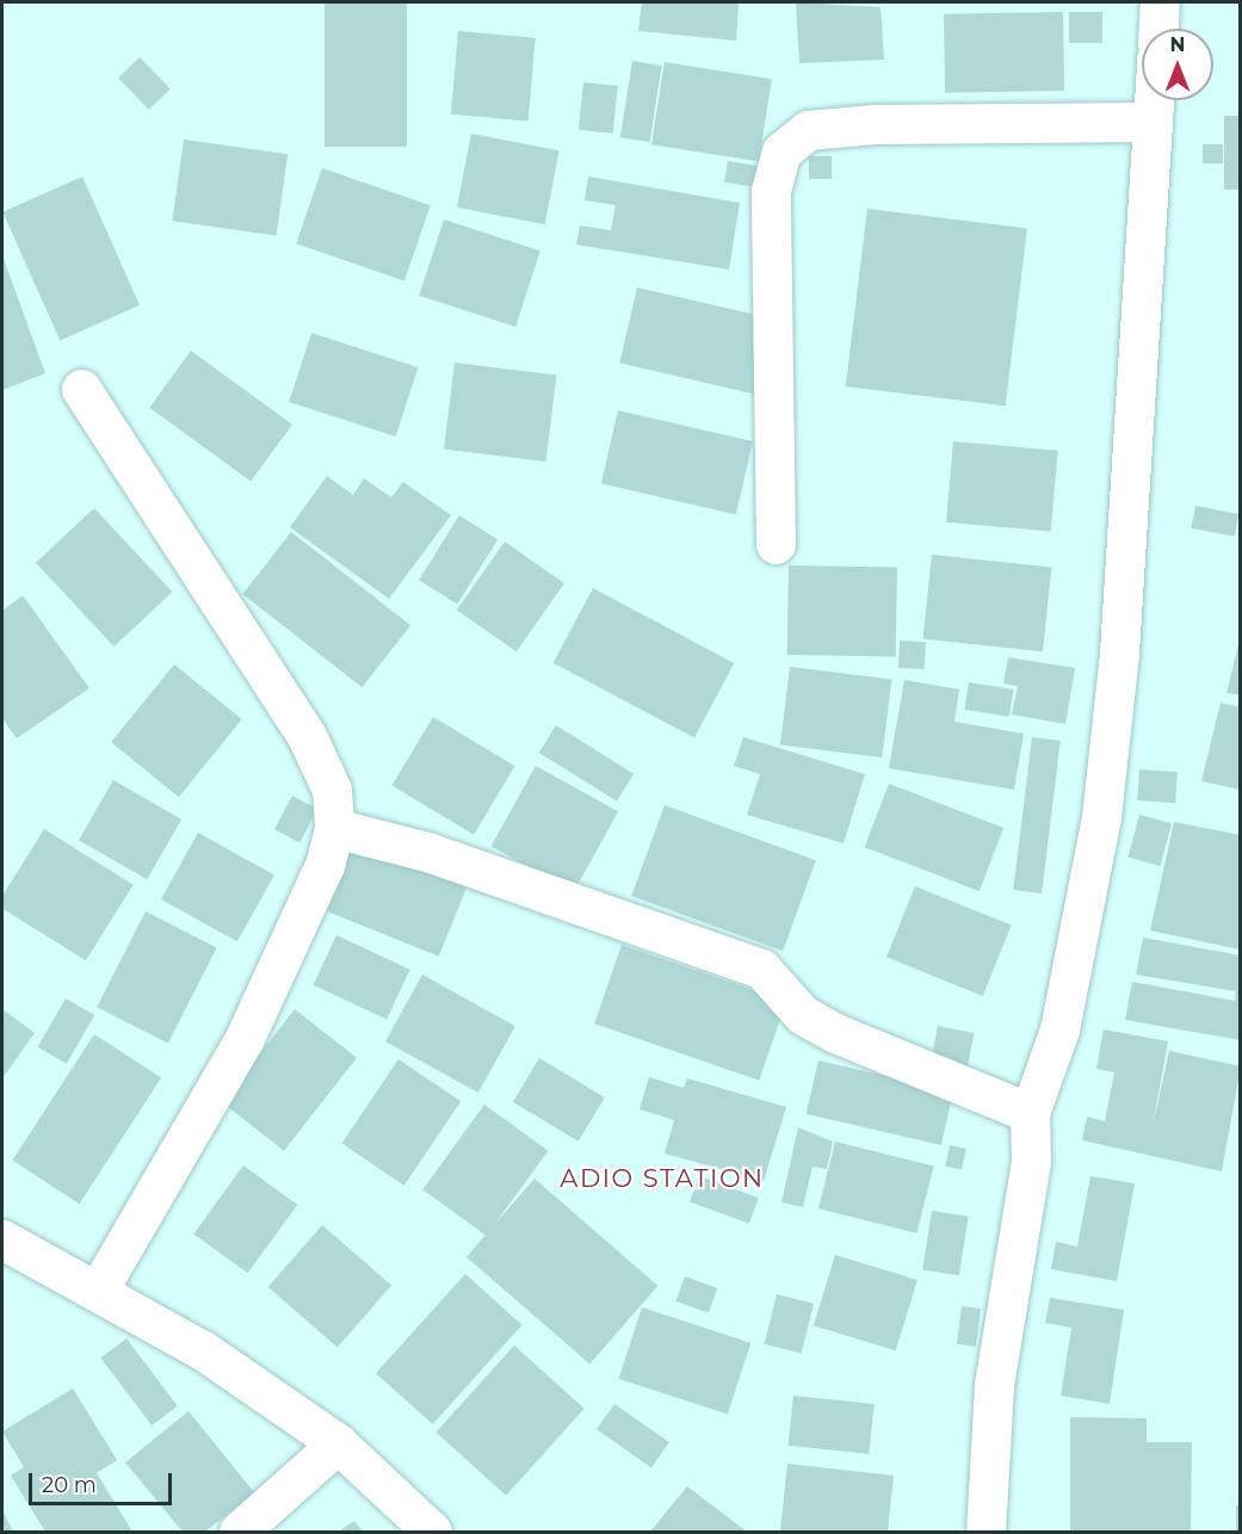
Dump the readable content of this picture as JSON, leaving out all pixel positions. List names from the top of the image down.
{
  "districts": ["ADIO STATION"],
  "scale_bar": "20 m",
  "north": "top"
}
